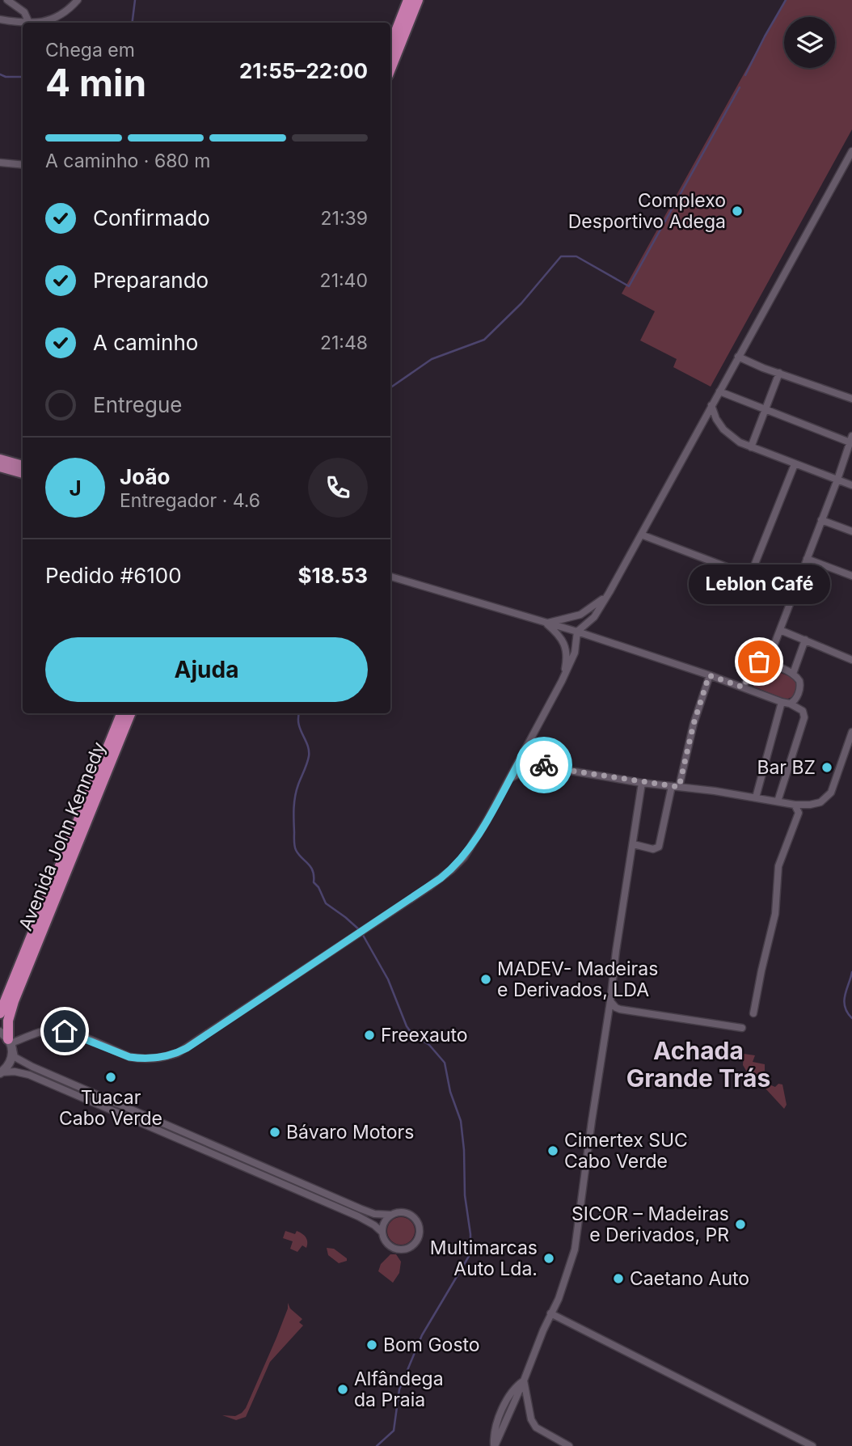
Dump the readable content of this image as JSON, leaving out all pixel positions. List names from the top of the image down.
{
  "streets": {
    "highway": ["Avenida John Kennedy"]
  },
  "districts": ["Achada Grande Trás"],
  "places": [
    "Complexo Desportivo Adega",
    "Leblon Café",
    "Bar BZ",
    "MADEV- Madeiras e Derivados, LDA",
    "Freexauto",
    "Tuacar Cabo Verde",
    "Bávaro Motors",
    "Cimertex SUC Cabo Verde",
    "SICOR – Madeiras e Derivados, PR",
    "Multimarcas Auto Lda.",
    "Caetano Auto",
    "Bom Gosto",
    "Alfândega da Praia"
  ],
  "page": {
    "heading": ["4 min", "Chega em", "21:55–22:00"],
    "panel": [
      "João",
      "Entregador · 4.6",
      "Pedido #6100",
      "$18.53"
    ],
    "bar": "A caminho · 680 m",
    "list": [
      ["Confirmado", "21:39"],
      ["Preparando", "21:40"],
      ["A caminho", "21:48"],
      "Entregue"
    ],
    "round": "J",
    "bubble": "Leblon Café",
    "buttons": "Ajuda"
  }
}
